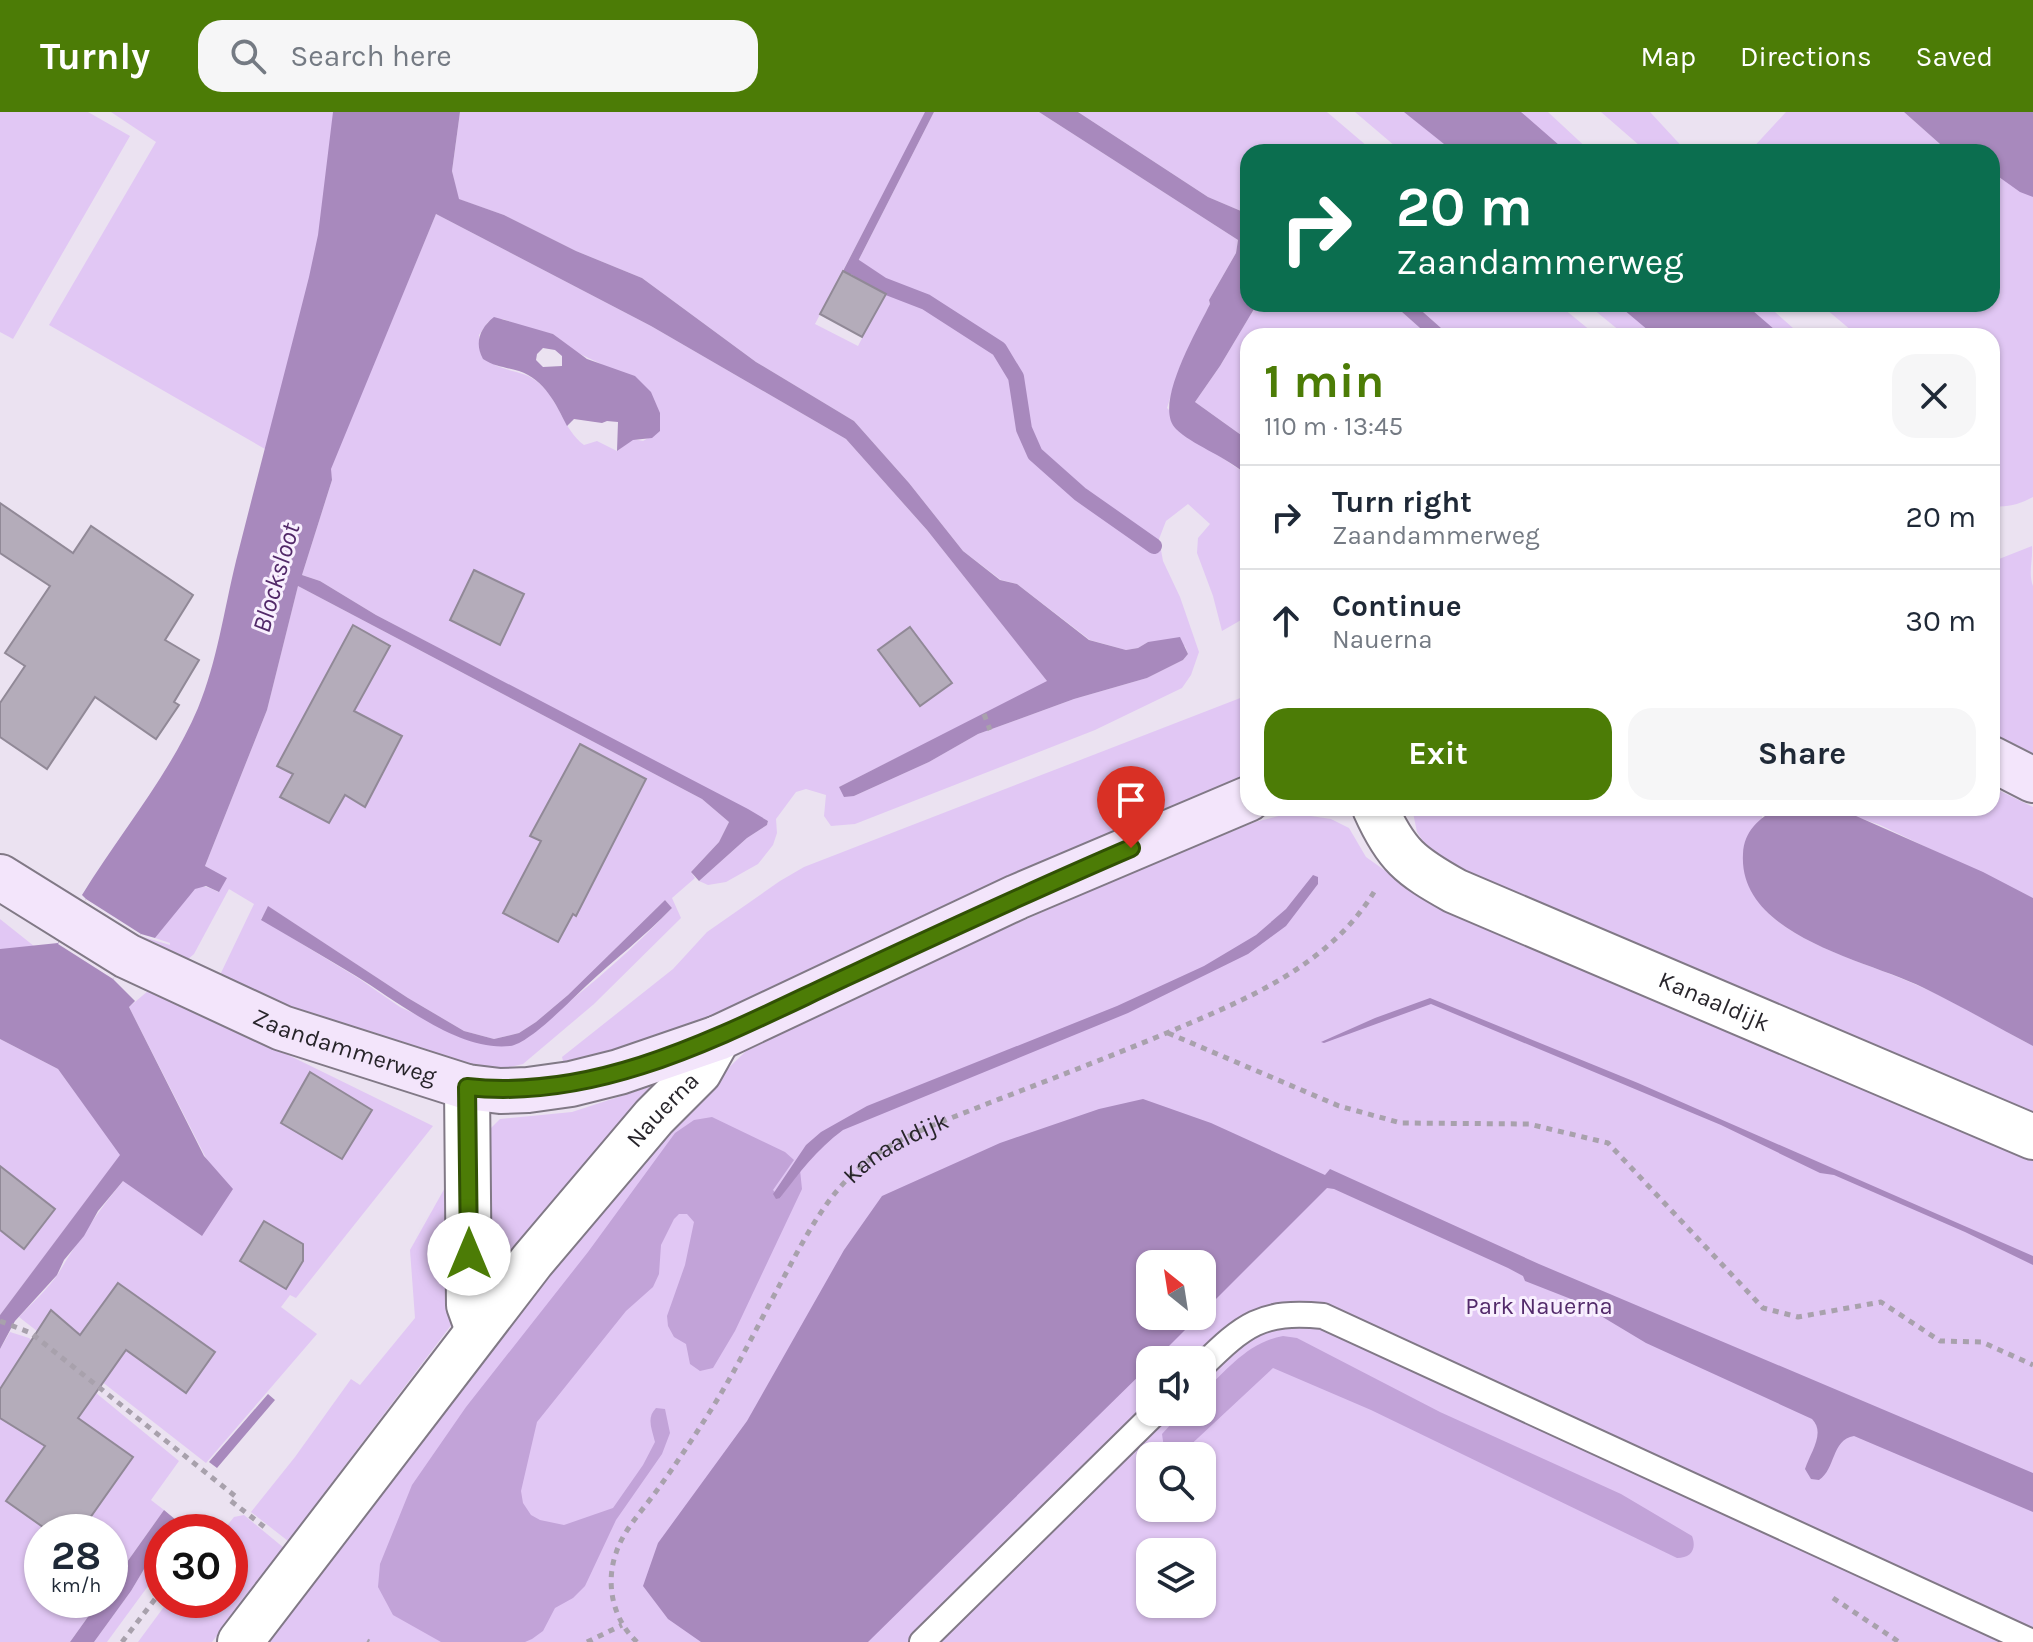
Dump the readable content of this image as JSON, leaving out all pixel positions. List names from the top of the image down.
{
  "streets": {
    "street": ["Kanaaldijk", "Zaandammerweg", "Nauerna"]
  },
  "crossings": [
    ["Zaandammerweg", "Nauerna"]
  ],
  "water": ["Blocksloot"],
  "parks": ["Park Nauerna"],
  "north": "top left",
  "page": {
    "header": "Turnly",
    "search": "Search here",
    "nav": ["Map", "Directions", "Saved"],
    "turn": ["20 m", "Zaandammerweg"],
    "heading": ["1 min", "110 m · 13:45"],
    "list": [
      {
        "name": "Turn right",
        "note": "Zaandammerweg",
        "value": "20 m"
      },
      {
        "name": "Continue",
        "note": "Nauerna",
        "value": "30 m"
      }
    ],
    "buttons": ["Exit", "Share"],
    "speed": "28 km/h",
    "limit": "30"
  }
}
